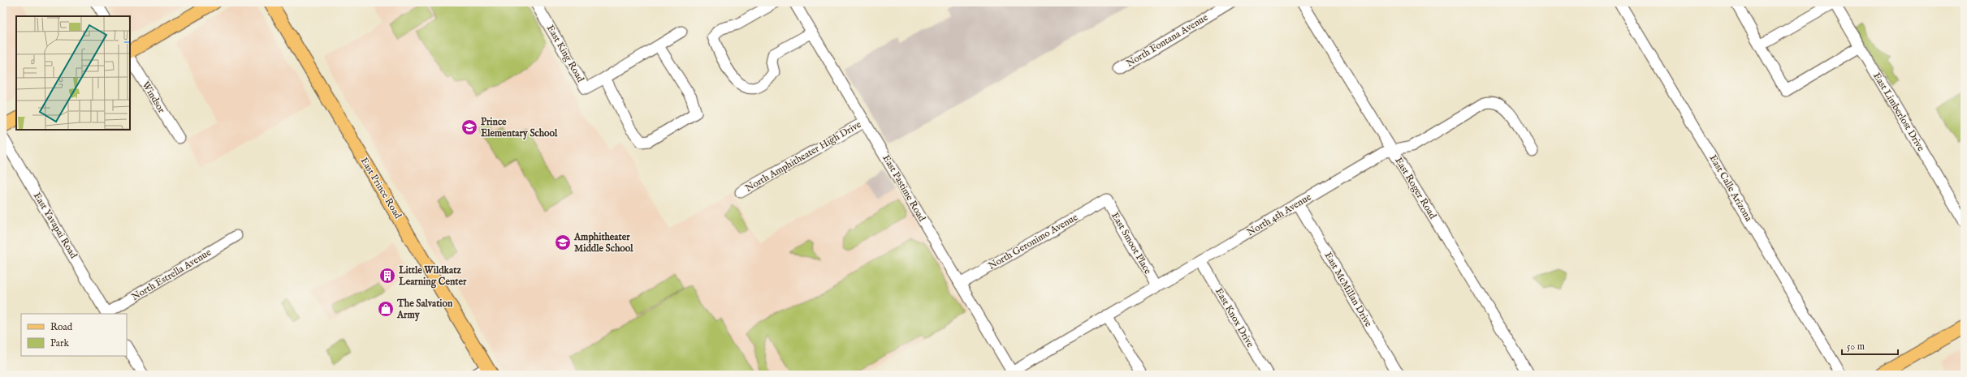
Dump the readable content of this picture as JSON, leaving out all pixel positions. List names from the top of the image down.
{
  "streets": {
    "main road": ["East Prince Road"],
    "street": [
      "North Fontana Avenue",
      "East King Road",
      "Windsor",
      "East Limberlost Drive",
      "North Amphitheater High Drive",
      "East Pastime Road",
      "East Roger Road",
      "East Calle Arizona",
      "North 4th Avenue",
      "East Yavapai Road",
      "North Geronimo Avenue",
      "East Smoot Place",
      "North Estrella Avenue",
      "East McMillan Drive",
      "East Knox Drive"
    ]
  },
  "crossings": [
    ["North Amphitheater High Drive", "East Pastime Road"],
    ["East Pastime Road", "North 4th Avenue"],
    ["East Pastime Road", "North Geronimo Avenue"],
    ["East Roger Road", "North 4th Avenue"],
    ["North 4th Avenue", "East Smoot Place"],
    ["North 4th Avenue", "East McMillan Drive"],
    ["North 4th Avenue", "East Knox Drive"],
    ["East Yavapai Road", "North Estrella Avenue"],
    ["North Geronimo Avenue", "East Smoot Place"]
  ],
  "places": {
    "school or university": ["Prince Elementary School", "Amphitheater Middle School"],
    "building": ["Little Wildkatz Learning Center"],
    "shop": ["The Salvation Army"]
  },
  "legend": ["Road", "Park"],
  "scale_bar": "50 m"
}
